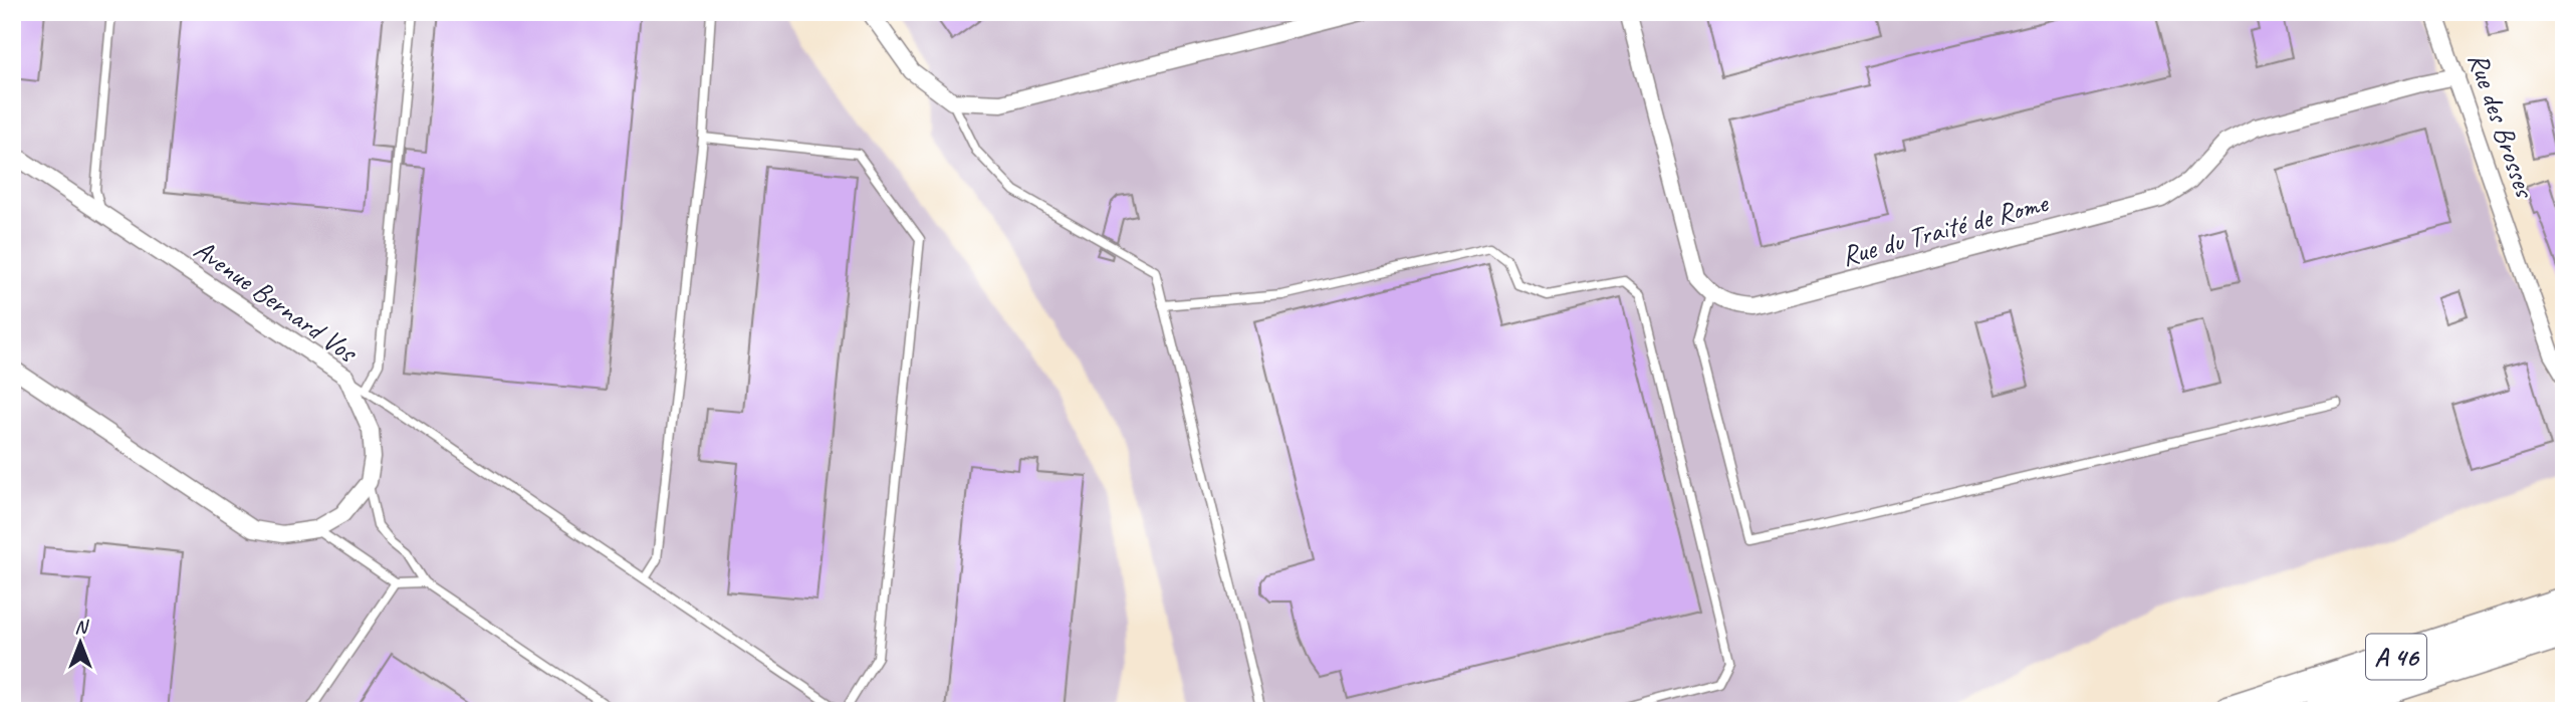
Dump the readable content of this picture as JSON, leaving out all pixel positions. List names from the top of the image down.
{
  "streets": {
    "highway": ["A 46"],
    "street": ["Rue des Brosses", "Rue du Traité de Rome", "Avenue Bernard Vos"]
  },
  "crossings": [
    ["Rue des Brosses", "Rue du Traité de Rome"]
  ],
  "north": "top"
}
